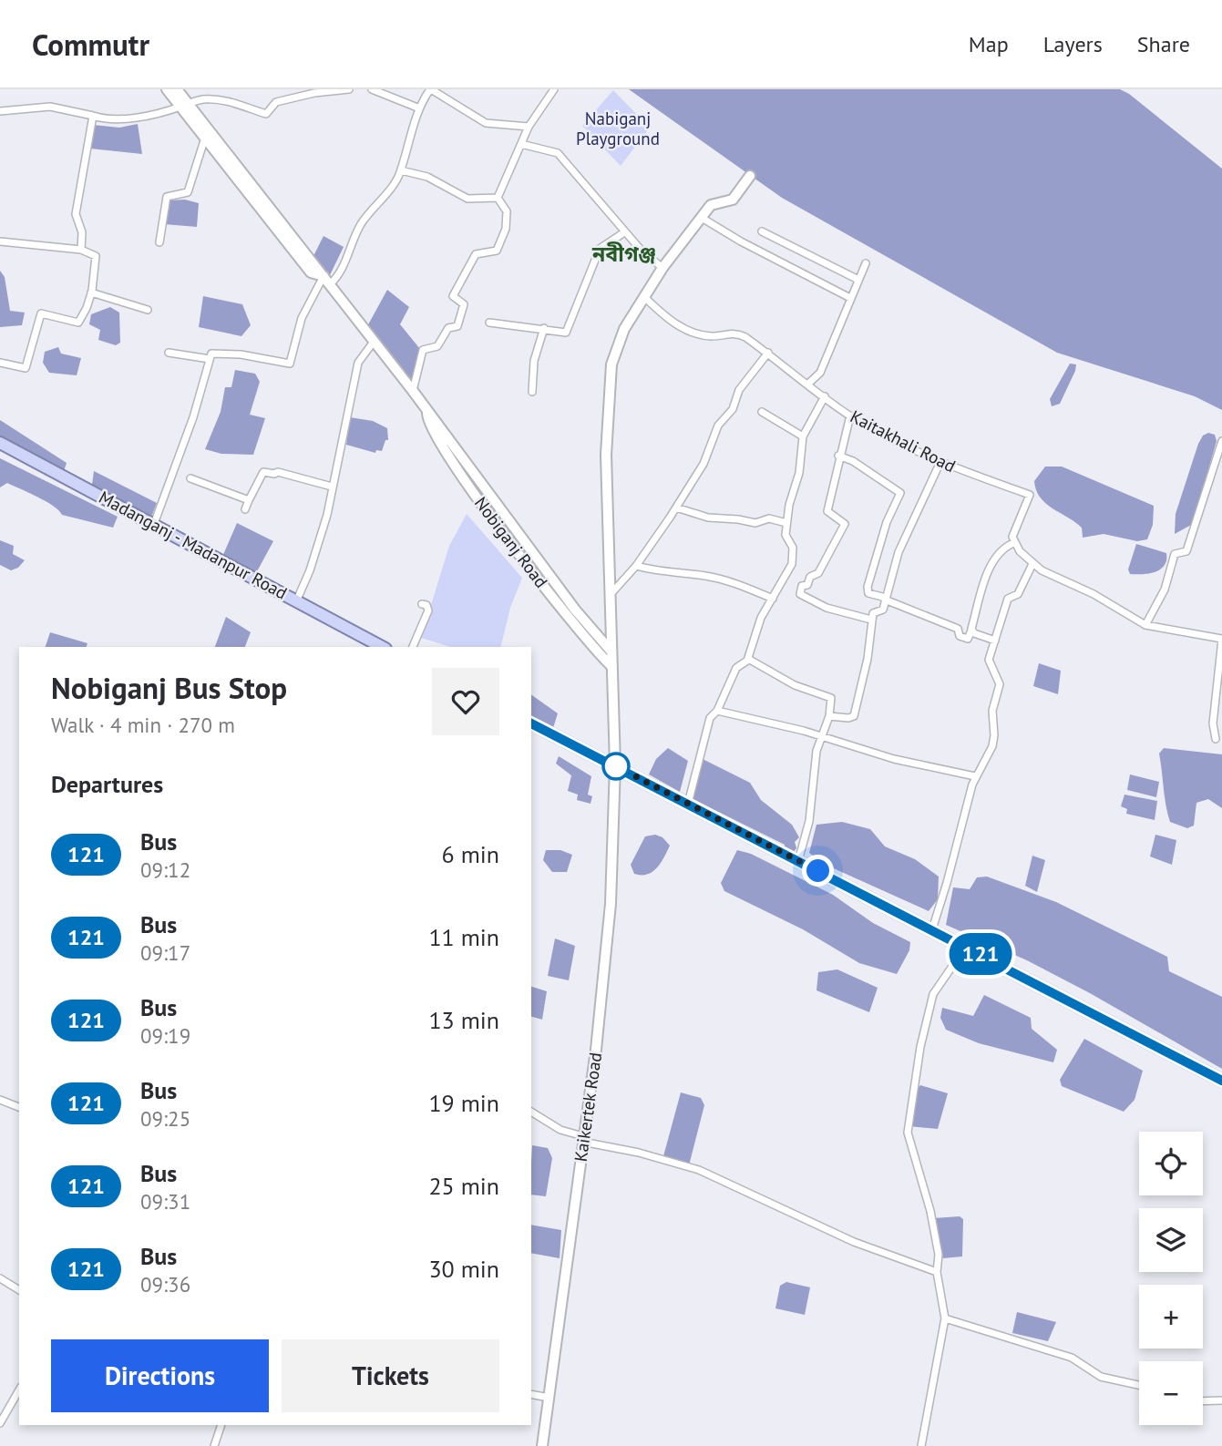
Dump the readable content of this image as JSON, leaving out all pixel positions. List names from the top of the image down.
{
  "streets": {
    "main road": ["Nobiganj Road", "Madanganj - Madanpur Road", "Kaikertek Road"],
    "street": ["Kaitakhali Road"]
  },
  "crossings": [
    ["Kaitakhali Road", "Kaikertek Road"],
    ["Nobiganj Road", "Kaikertek Road"]
  ],
  "districts": ["নবীগঞ্জ"],
  "parks": ["Nabiganj Playground"],
  "lines": ["bus line 121"],
  "page": {
    "header": "Commutr",
    "nav": ["Map", "Layers", "Share"],
    "on_map": "121",
    "heading": [
      ["Nobiganj Bus Stop", "Walk · 4 min · 270 m"],
      "Departures"
    ],
    "list": [
      {
        "mark": "121",
        "name": "Bus",
        "note": "09:12",
        "value": "6 min"
      },
      {
        "mark": "121",
        "name": "Bus",
        "note": "09:17",
        "value": "11 min"
      },
      {
        "mark": "121",
        "name": "Bus",
        "note": "09:19",
        "value": "13 min"
      },
      {
        "mark": "121",
        "name": "Bus",
        "note": "09:25",
        "value": "19 min"
      },
      {
        "mark": "121",
        "name": "Bus",
        "note": "09:31",
        "value": "25 min"
      },
      {
        "mark": "121",
        "name": "Bus",
        "note": "09:36",
        "value": "30 min"
      }
    ],
    "map_buttons": ["+", "−"],
    "buttons": ["Directions", "Tickets"]
  }
}
